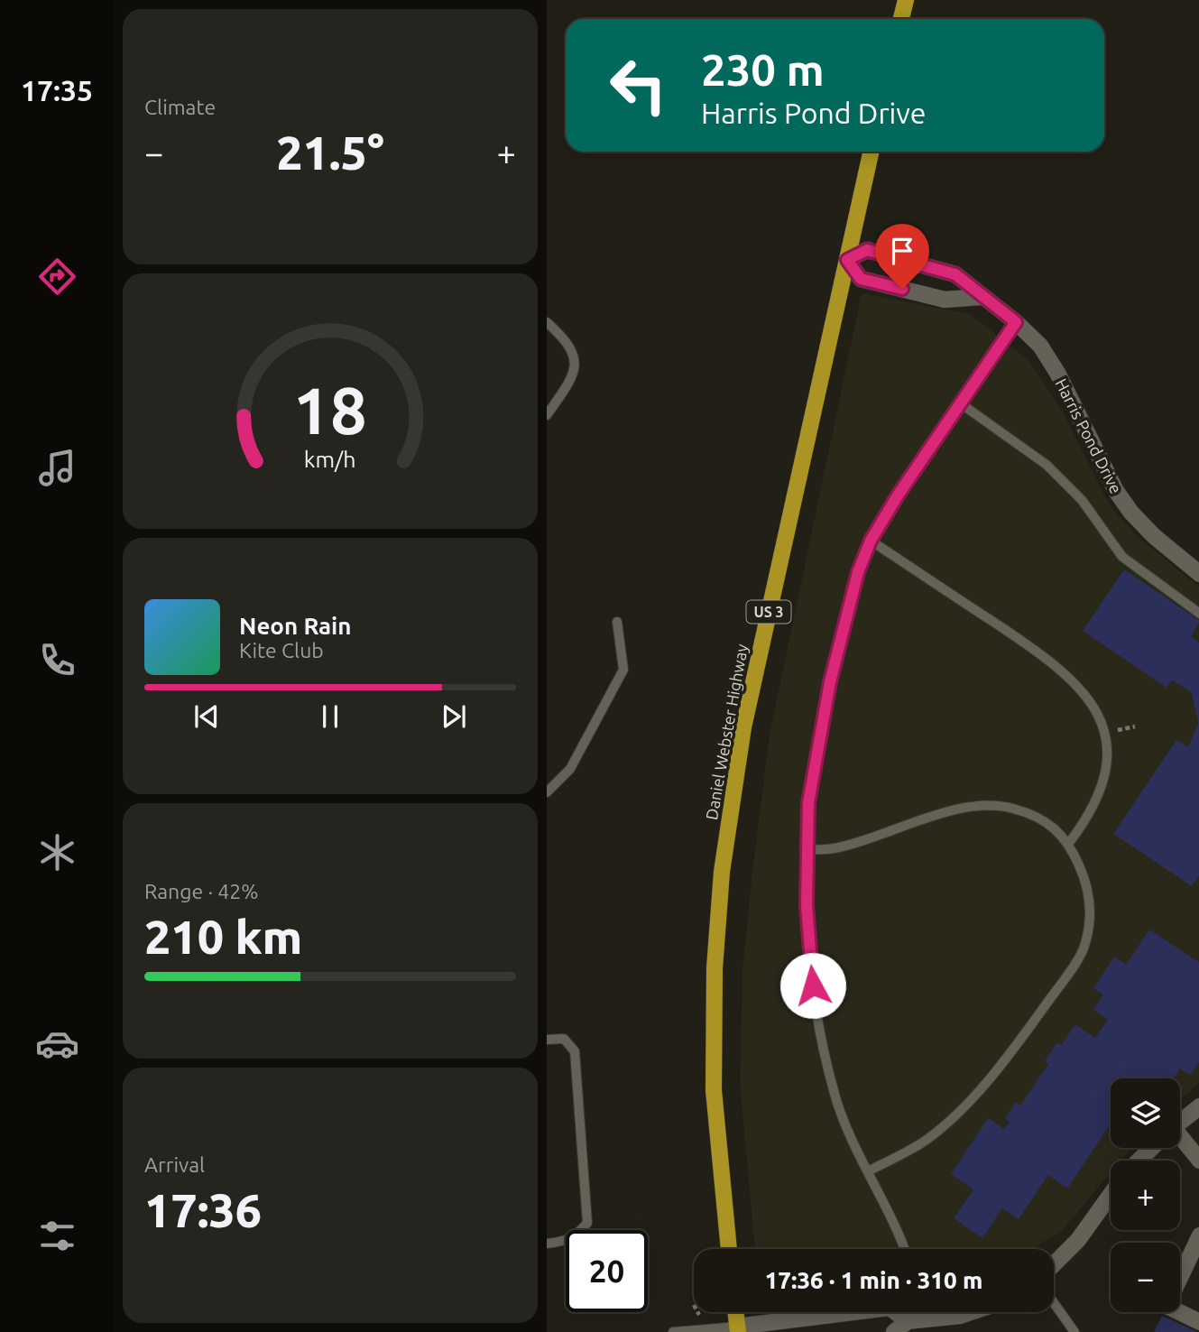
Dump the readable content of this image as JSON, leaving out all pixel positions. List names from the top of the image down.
{
  "streets": {
    "main road": ["US 3", "Daniel Webster Highway"],
    "street": ["Harris Pond Drive"]
  },
  "crossings": [
    ["Harris Pond Drive", "Daniel Webster Highway"]
  ],
  "page": {
    "tabs": "17:35",
    "tile": [
      "Climate",
      ["Range · 42%", "210 km"],
      ["Arrival", "17:36"]
    ],
    "turn": ["230 m", "Harris Pond Drive"],
    "heat": ["−", "21.5°", "+"],
    "song": ["Neon Rain", "Kite Club"],
    "map_buttons": ["+", "−"],
    "limit": "20",
    "trip": "17:36 · 1 min · 310 m",
    "gauge": ["18", "km/h"]
  }
}
